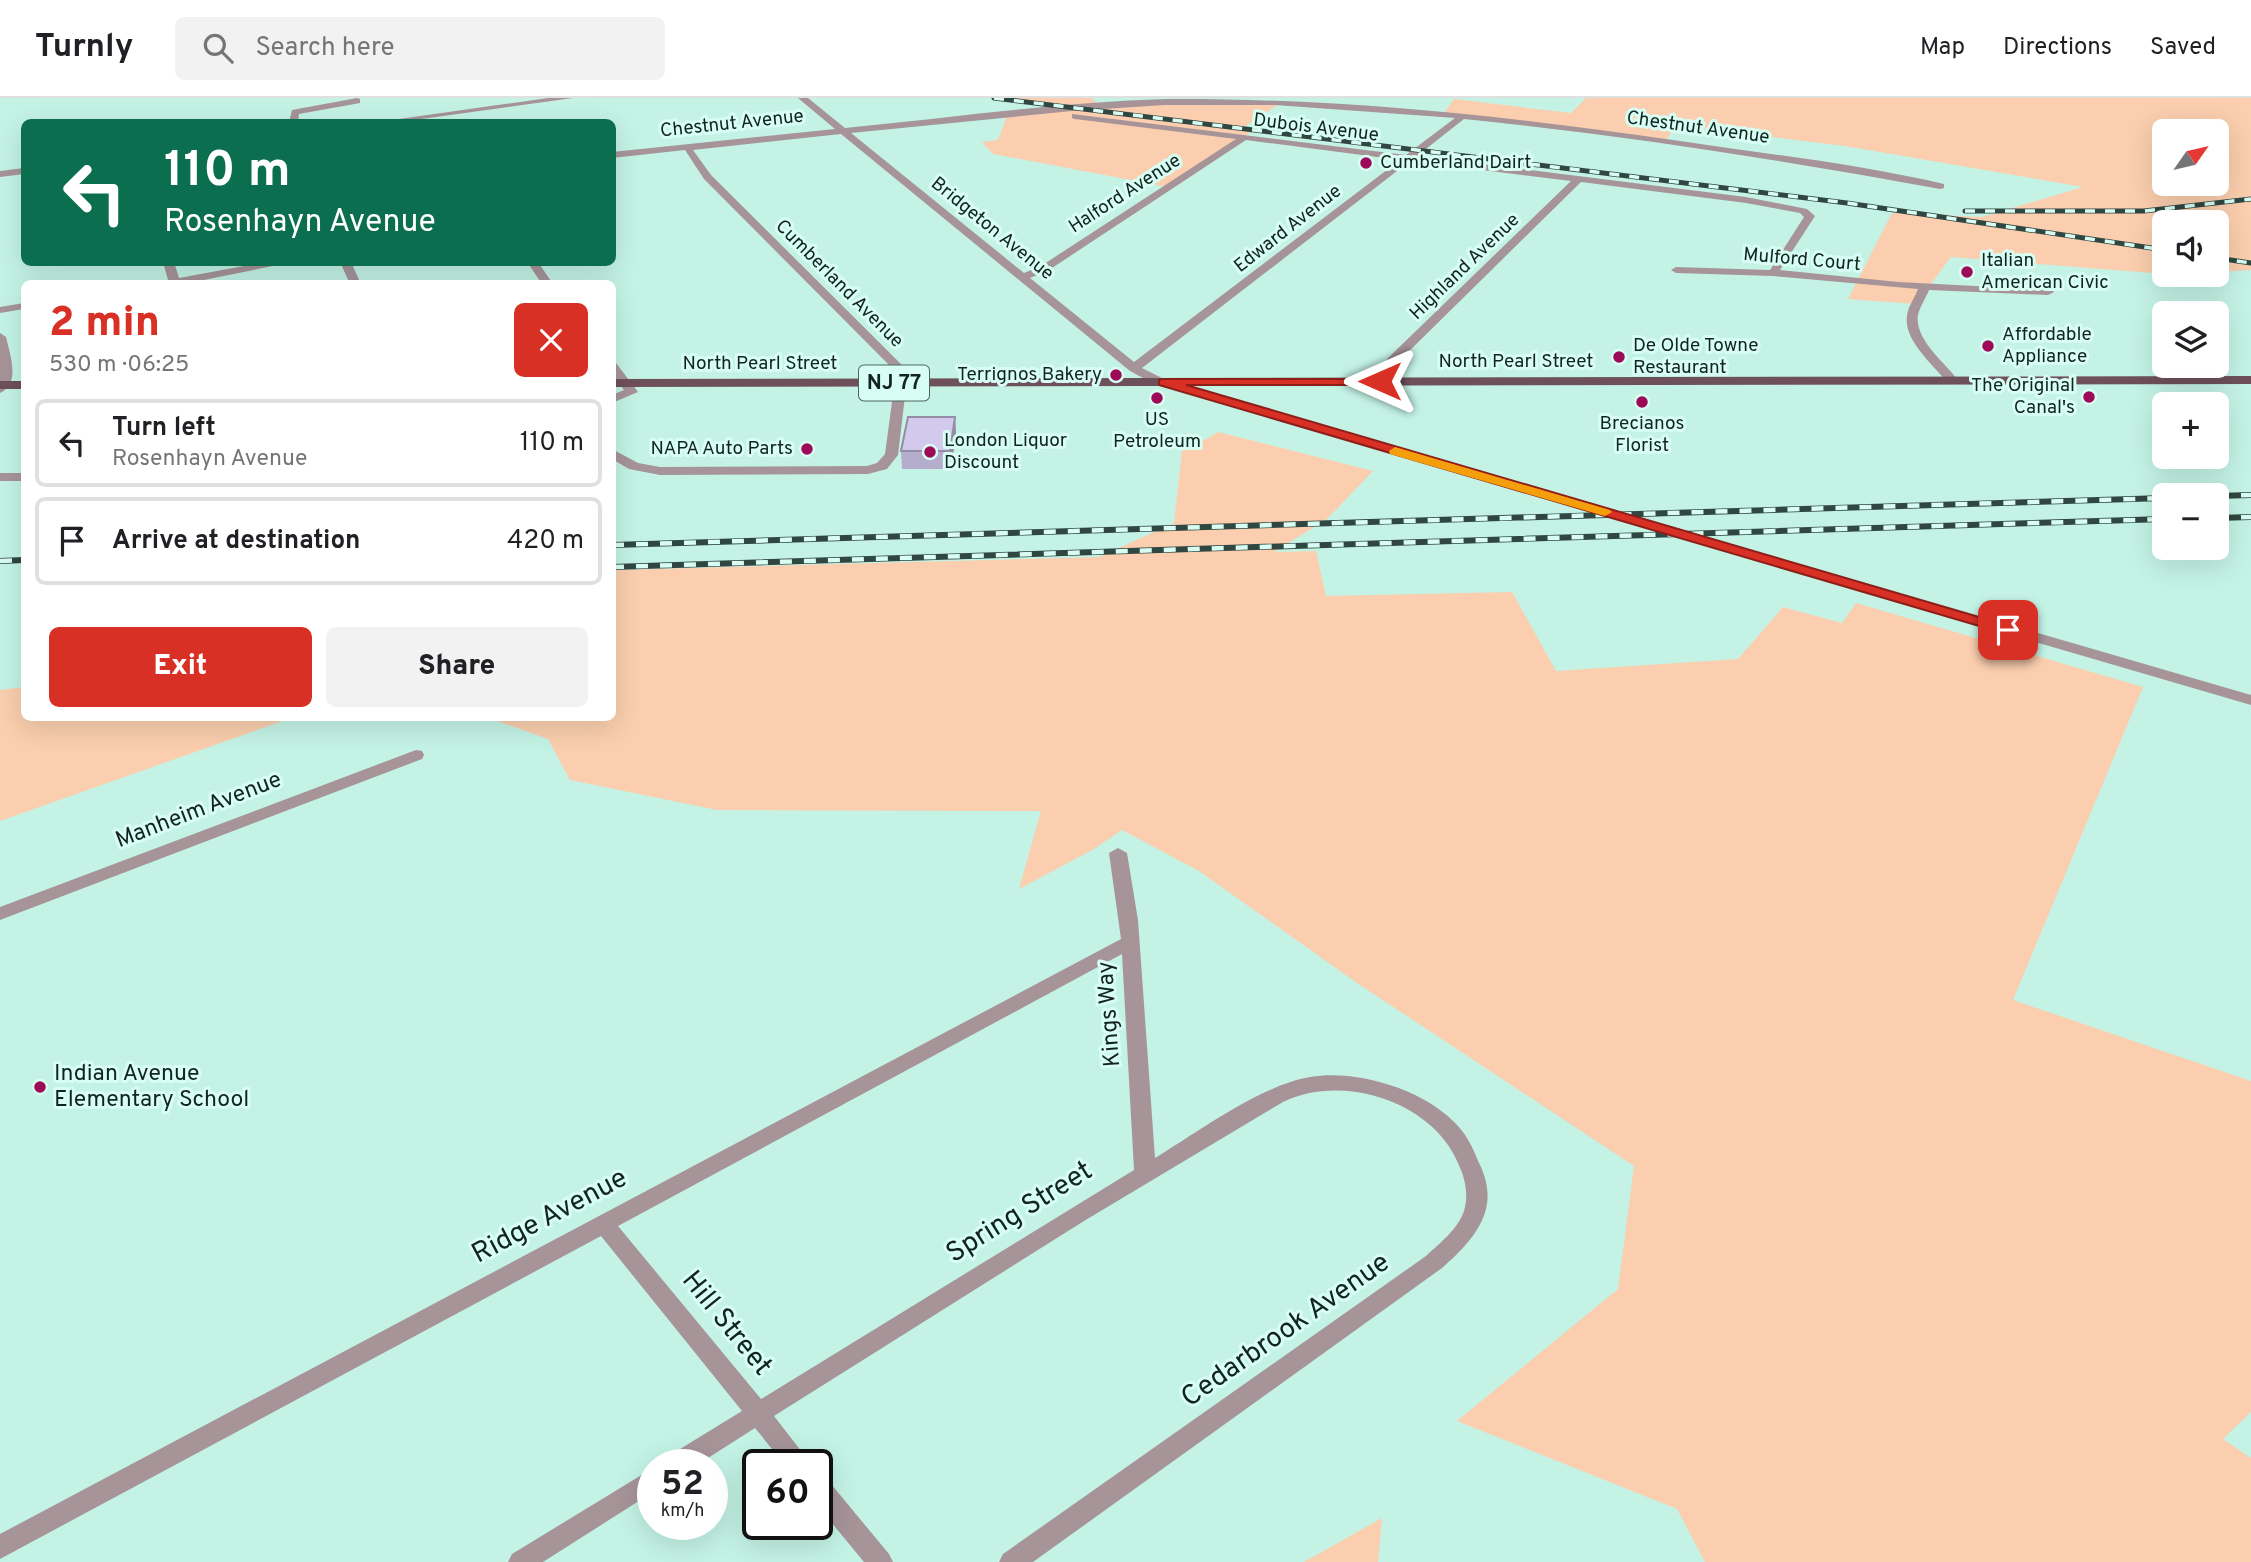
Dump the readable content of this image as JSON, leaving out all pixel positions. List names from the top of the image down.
{
  "streets": {
    "main road": ["North Pearl Street", "NJ 77"],
    "street": [
      "Chestnut Avenue",
      "Dubois Avenue",
      "Halford Avenue",
      "Bridgeton Avenue",
      "Edward Avenue",
      "Mulford Court",
      "Highland Avenue",
      "Cumberland Avenue",
      "Manheim Avenue",
      "Kings Way",
      "Spring Street",
      "Ridge Avenue",
      "Hill Street",
      "Cedarbrook Avenue"
    ]
  },
  "crossings": [
    ["Chestnut Avenue", "Dubois Avenue"],
    ["Chestnut Avenue", "Bridgeton Avenue"],
    ["Chestnut Avenue", "Edward Avenue"],
    ["Chestnut Avenue", "Cumberland Avenue"],
    ["Dubois Avenue", "Halford Avenue"],
    ["Dubois Avenue", "Edward Avenue"],
    ["Dubois Avenue", "Mulford Court"],
    ["Dubois Avenue", "Highland Avenue"],
    ["Halford Avenue", "Bridgeton Avenue"],
    ["Bridgeton Avenue", "Edward Avenue"],
    ["Bridgeton Avenue", "North Pearl Street"],
    ["Highland Avenue", "North Pearl Street"],
    ["Cumberland Avenue", "North Pearl Street"],
    ["Kings Way", "Spring Street"],
    ["Kings Way", "Ridge Avenue"],
    ["Spring Street", "Hill Street"],
    ["Spring Street", "Cedarbrook Avenue"],
    ["Ridge Avenue", "Hill Street"]
  ],
  "places": [
    "Cumberland Dairt",
    "Italian American Civic",
    "Affordable Appliance",
    "De Olde Towne Restaurant",
    "Terrignos Bakery",
    "The Original Canal's",
    "US Petroleum",
    "Brecianos Florist",
    "NAPA Auto Parts",
    "London Liquor Discount",
    "Indian Avenue Elementary School"
  ],
  "north": "top right",
  "page": {
    "header": "Turnly",
    "search": "Search here",
    "nav": ["Map", "Directions", "Saved"],
    "map_buttons": ["+", "−"],
    "turn": ["110 m", "Rosenhayn Avenue"],
    "heading": ["2 min", "530 m · 06:25"],
    "list": [
      {
        "name": "Turn left",
        "note": "Rosenhayn Avenue",
        "value": "110 m"
      },
      {
        "name": "Arrive at destination",
        "value": "420 m"
      }
    ],
    "buttons": ["Exit", "Share"],
    "speed": "52 km/h",
    "limit": "60"
  }
}
